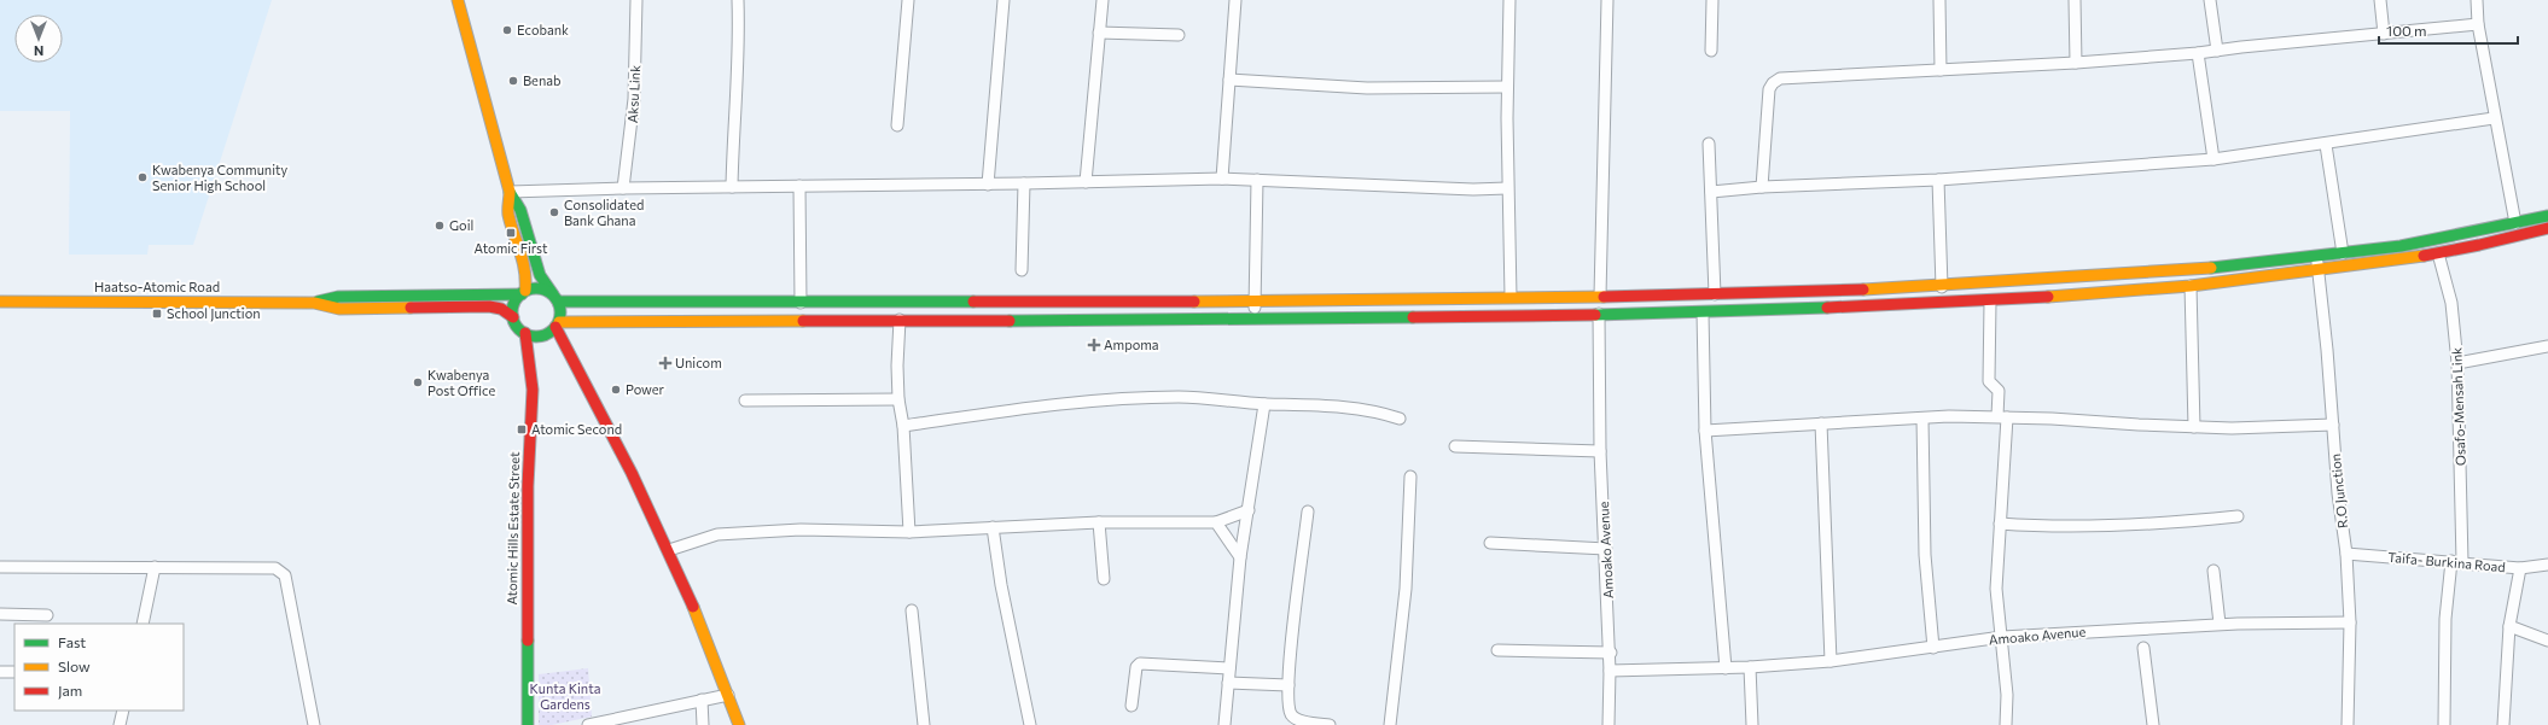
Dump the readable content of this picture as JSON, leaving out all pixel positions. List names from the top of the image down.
{
  "streets": {
    "street": [
      "Aksu Link",
      "Haatso-Atomic Road",
      "Osafo-Mensah Link",
      "R.O Junction",
      "Atomic Hills Estate Street",
      "Amoako Avenue",
      "Taifa- Burkina Road"
    ]
  },
  "crossings": [
    ["Osafo-Mensah Link", "Taifa- Burkina Road"],
    ["R.O Junction", "Amoako Avenue"],
    ["R.O Junction", "Taifa- Burkina Road"]
  ],
  "parks": ["Kunta Kinta Gardens"],
  "places": {
    "other": [
      "Ecobank",
      "Benab",
      "Kwabenya Community Senior High School",
      "Consolidated Bank Ghana",
      "Goil",
      "Kwabenya Post Office",
      "Power"
    ],
    "transit": ["Atomic First", "School Junction", "Atomic Second"],
    "health": ["Ampoma", "Unicom"]
  },
  "legend": ["Fast", "Slow", "Jam"],
  "scale_bar": "100 m",
  "north": "bottom"
}
